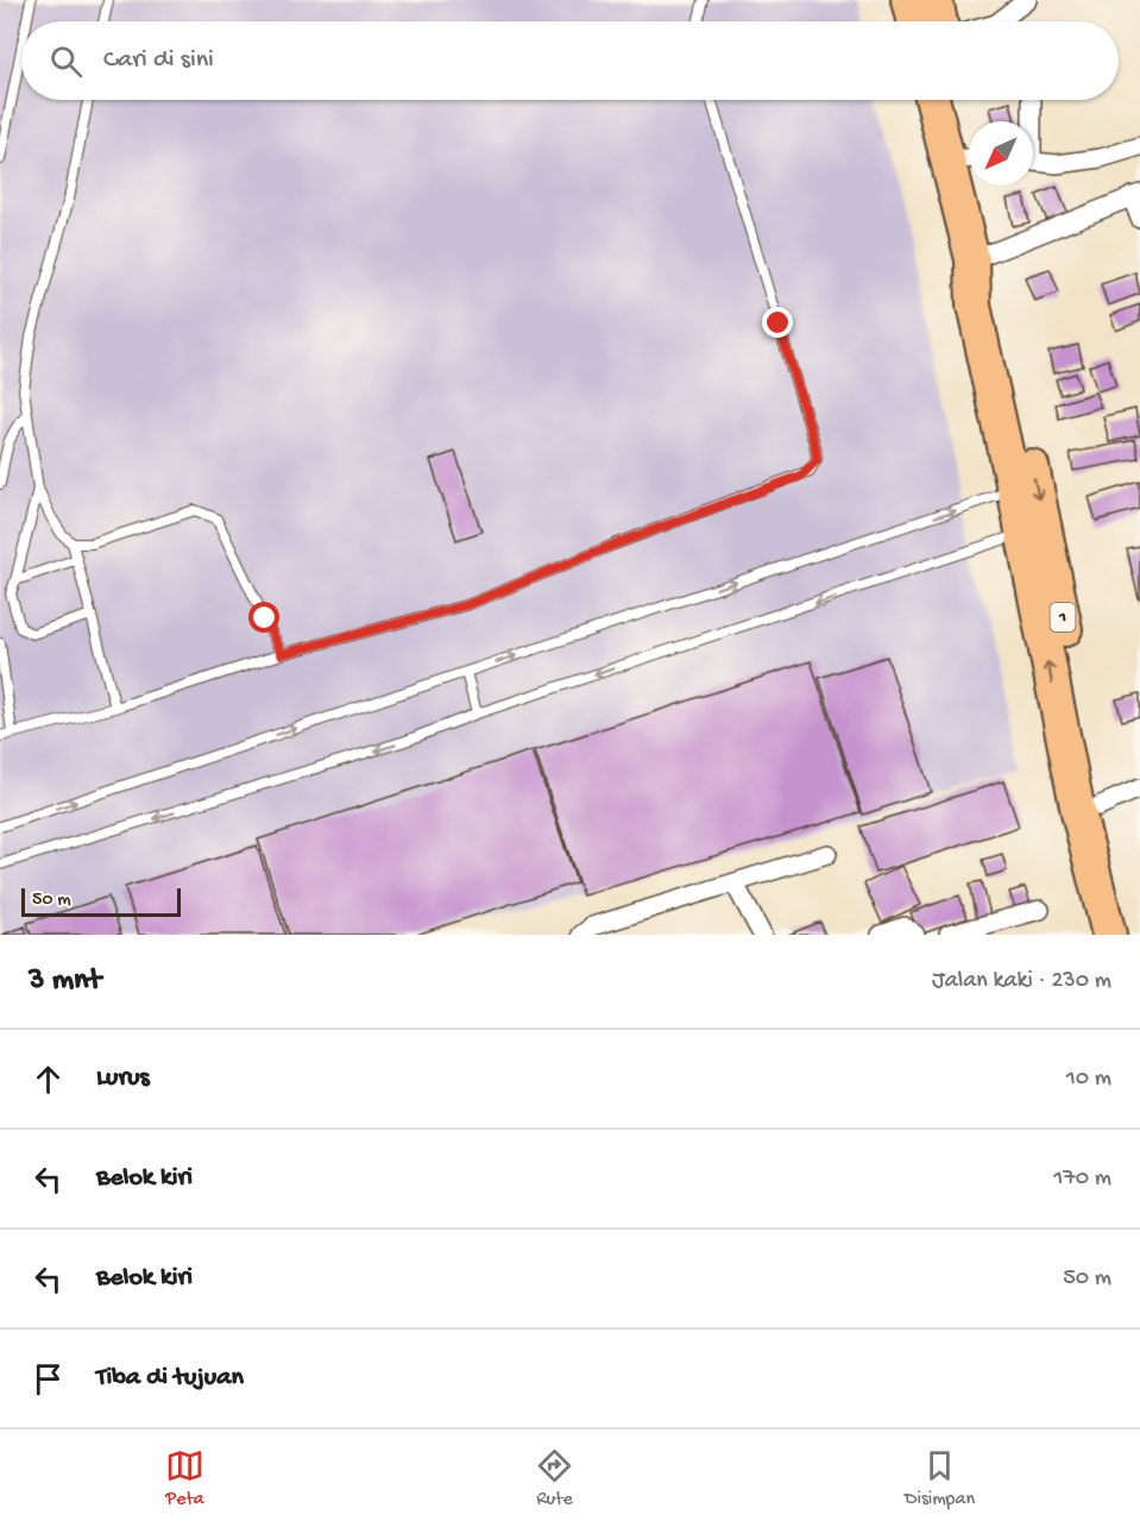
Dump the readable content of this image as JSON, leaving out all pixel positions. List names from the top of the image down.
{
  "streets": {
    "highway": ["1"]
  },
  "scale_bar": "50 m",
  "north": "bottom left",
  "page": {
    "search": "Cari di sini",
    "scale": "50 m",
    "heading": ["3 mnt", "Jalan kaki · 230 m"],
    "list": [
      ["Lurus", "10 m"],
      ["Belok kiri", "170 m"],
      ["Belok kiri", "50 m"],
      "Tiba di tujuan"
    ],
    "nav": ["Peta", "Rute", "Disimpan"]
  }
}
